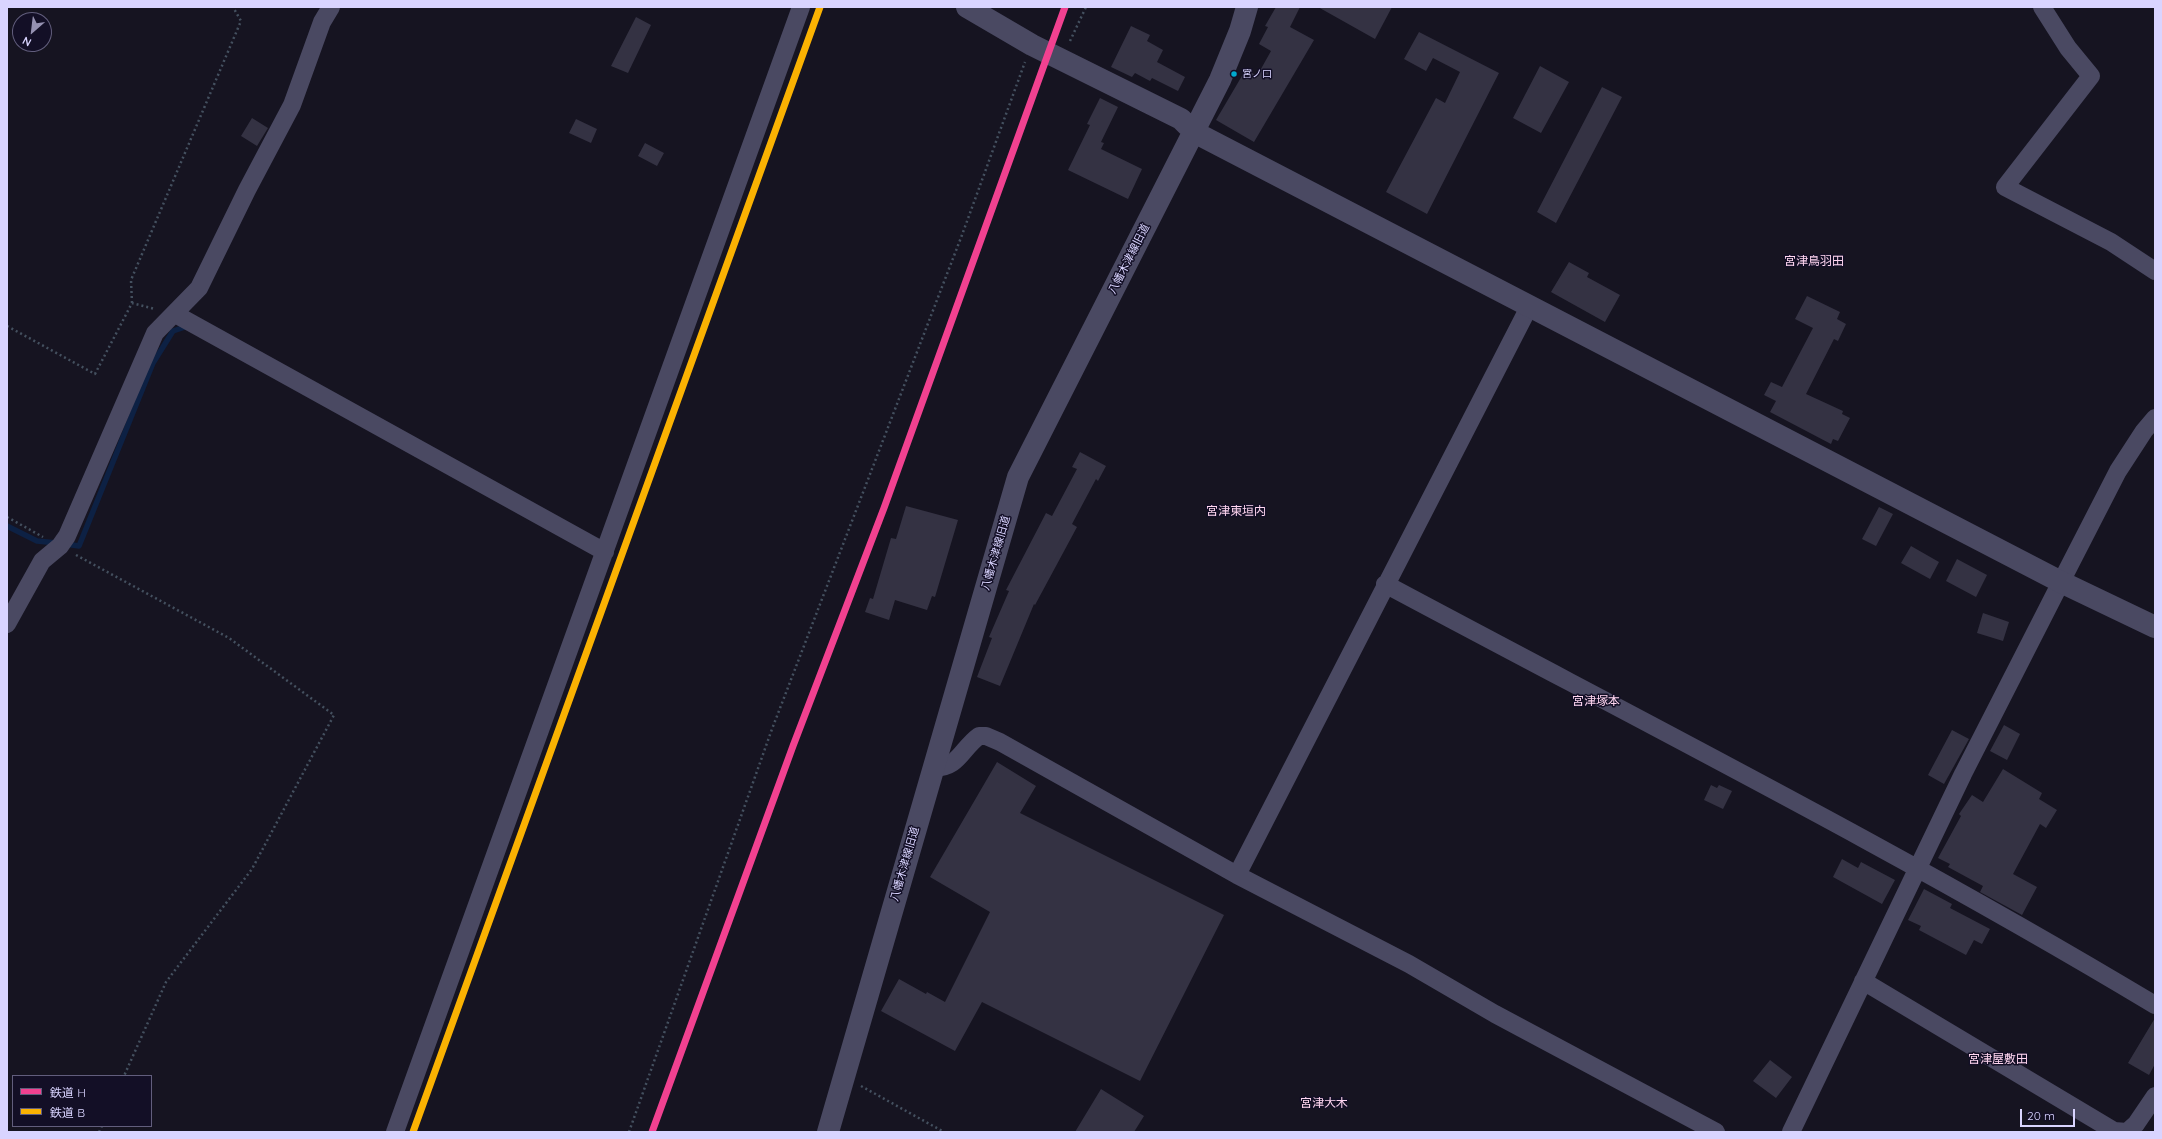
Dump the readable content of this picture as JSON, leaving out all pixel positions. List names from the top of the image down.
{
  "streets": {
    "street": ["八幡木津線旧道"]
  },
  "districts": [
    "宮津鳥羽田",
    "宮津東垣内",
    "宮津塚本",
    "宮津屋敷田",
    "宮津大木"
  ],
  "places": ["宮ノ口"],
  "lines": ["rail line H", "rail line B"],
  "legend": ["鉄道 H", "鉄道 B"],
  "scale_bar": "20 m",
  "north": "bottom left"
}
